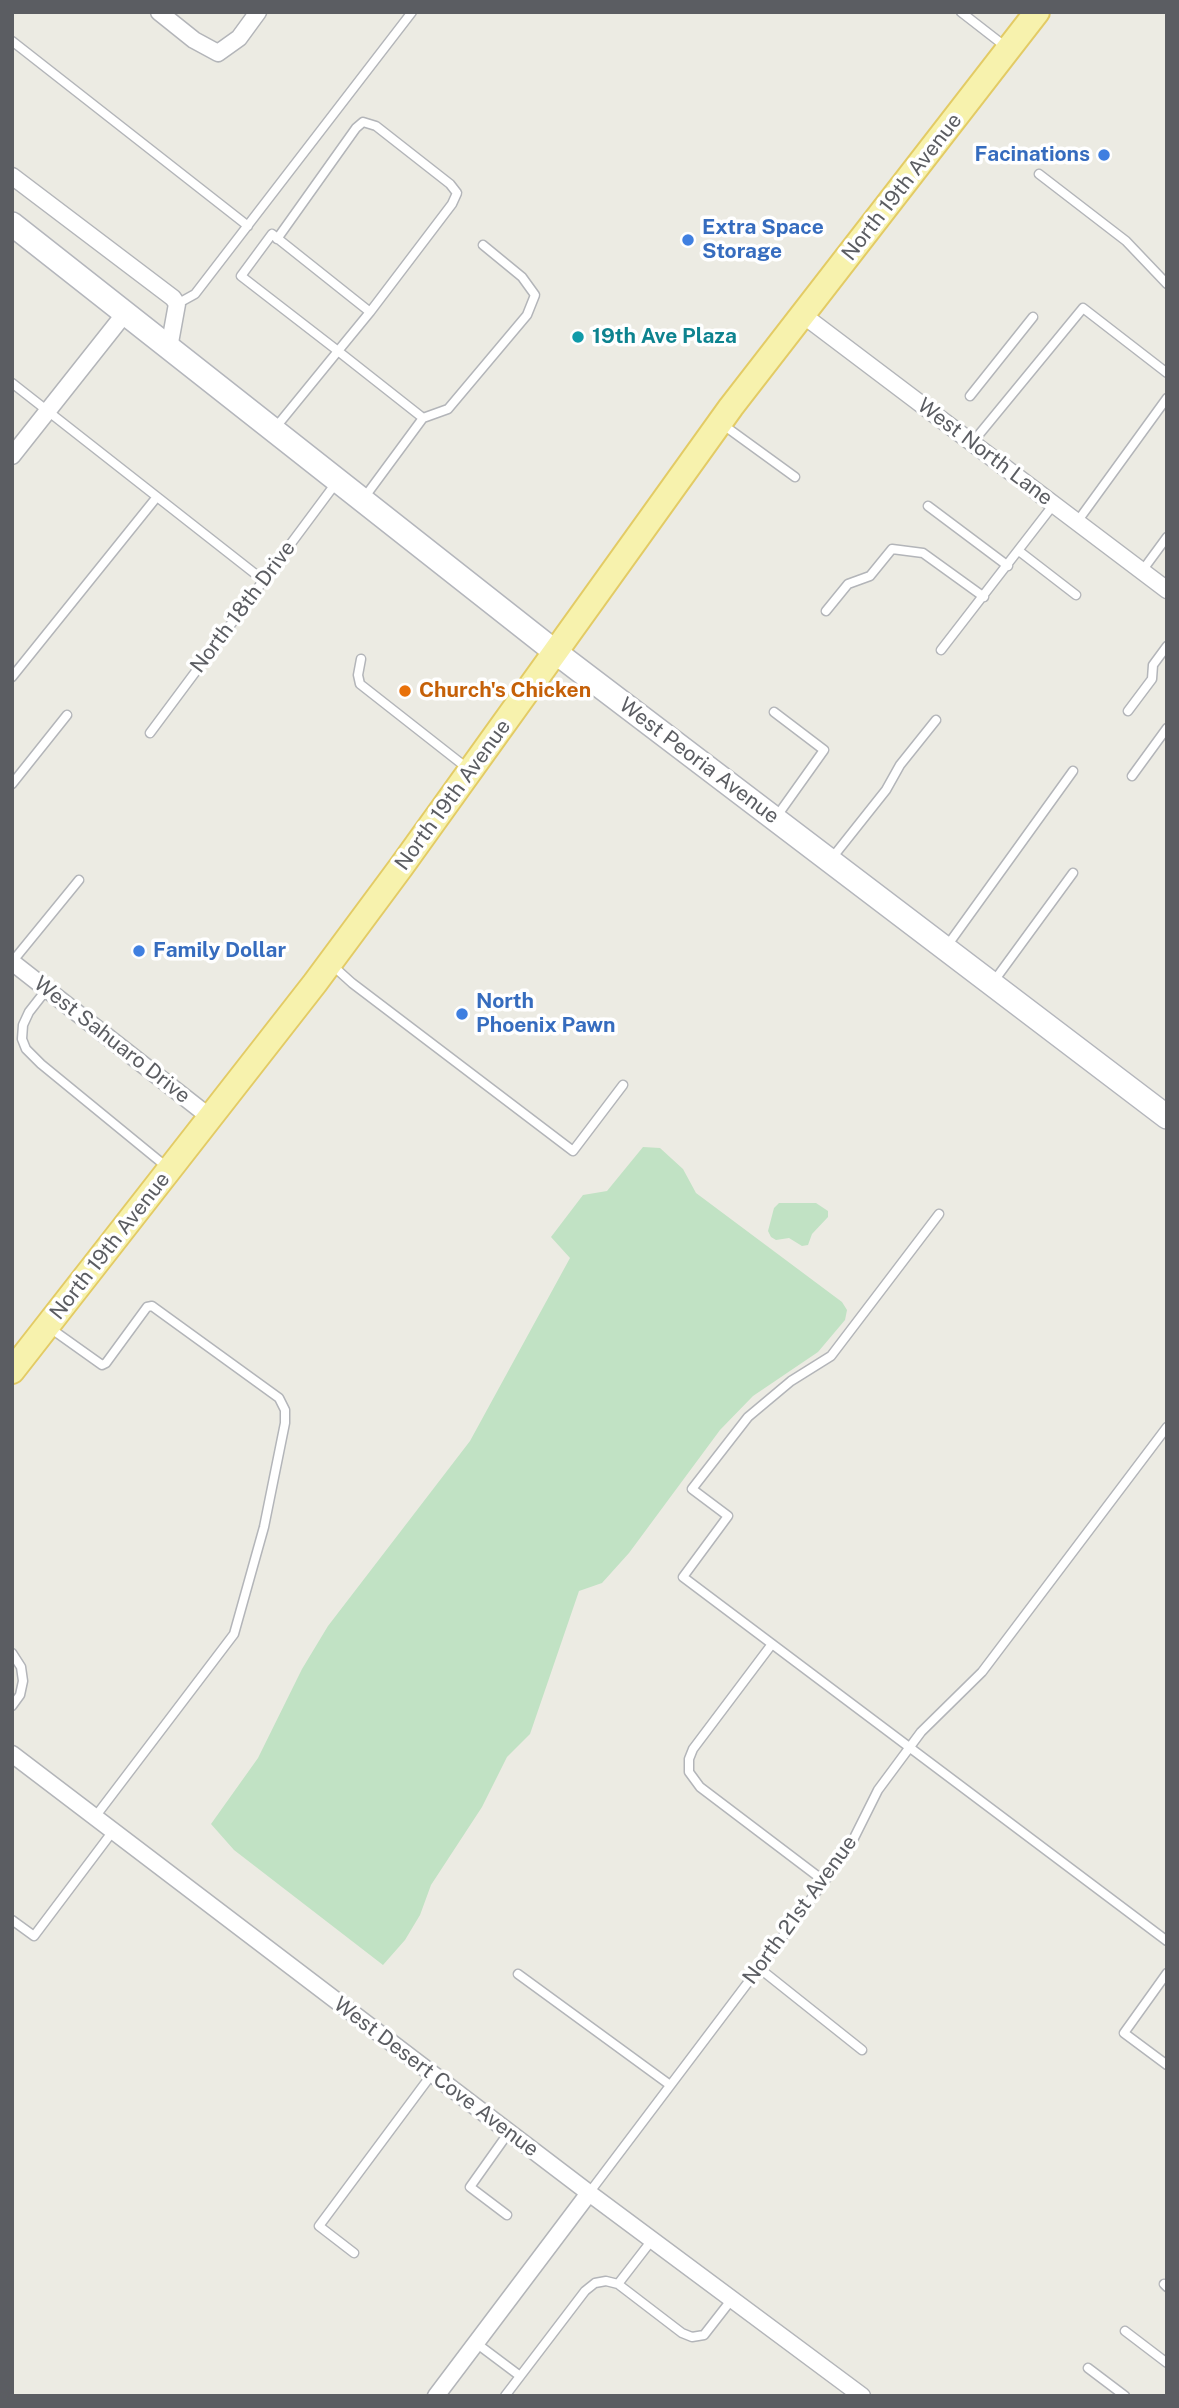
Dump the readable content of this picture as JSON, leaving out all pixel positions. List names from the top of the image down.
{
  "streets": {
    "main road": ["North 19th Avenue", "West Peoria Avenue"],
    "street": [
      "West North Lane",
      "West Sahuaro Drive",
      "North 21st Avenue",
      "West Desert Cove Avenue"
    ],
    "lane": ["North 18th Drive"]
  },
  "crossings": [
    ["North 19th Avenue", "West North Lane"],
    ["North 19th Avenue", "West Peoria Avenue"],
    ["North 19th Avenue", "West Sahuaro Drive"],
    ["North 18th Drive", "West Peoria Avenue"],
    ["North 21st Avenue", "West Desert Cove Avenue"]
  ],
  "places": [
    "Facinations",
    "Extra Space Storage",
    "19th Ave Plaza",
    "Church's Chicken",
    "Family Dollar",
    "North Phoenix Pawn"
  ]
}
